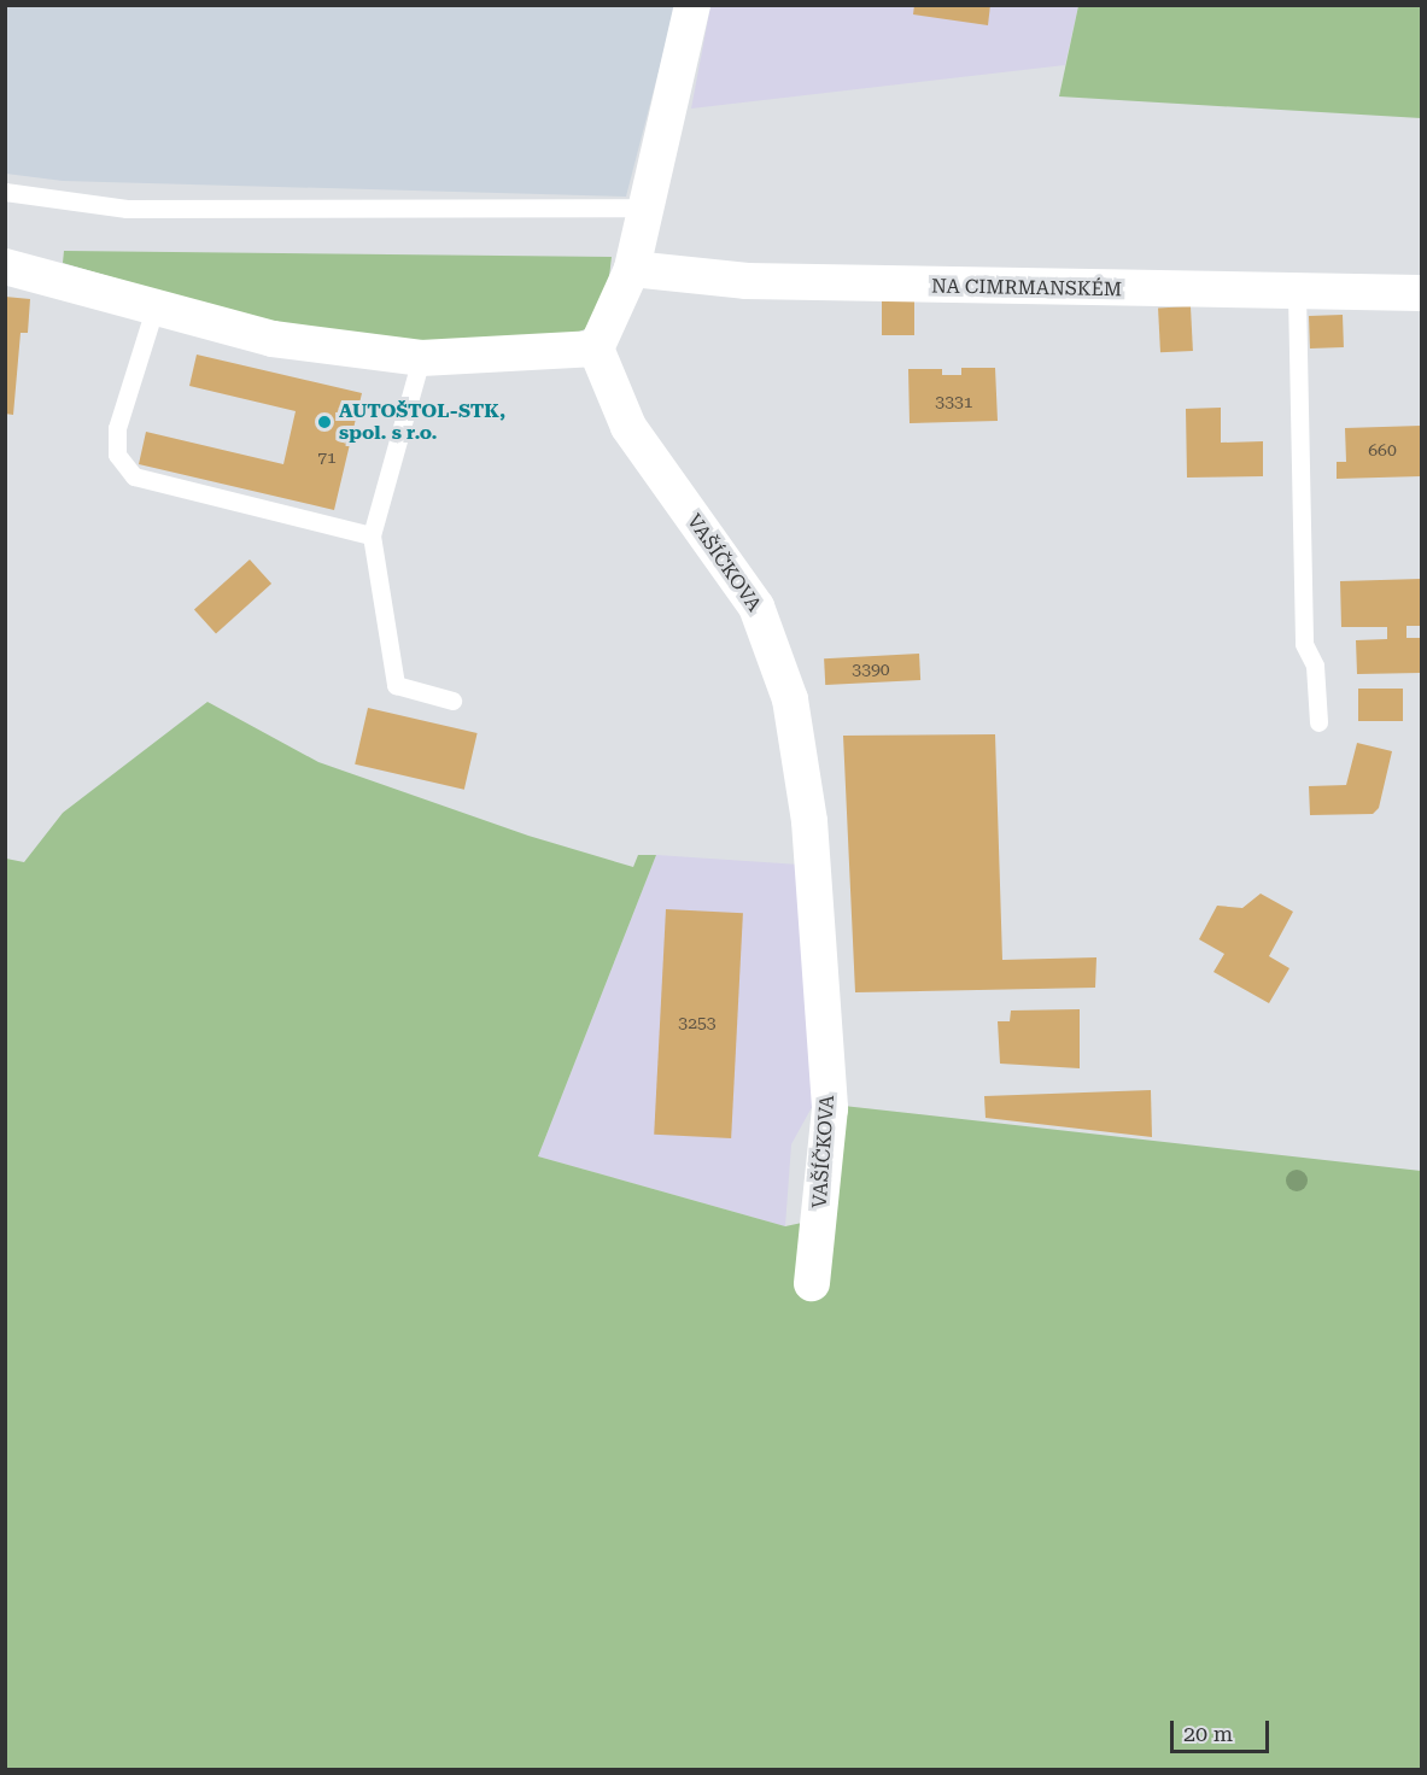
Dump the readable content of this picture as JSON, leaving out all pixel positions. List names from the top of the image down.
{
  "streets": {
    "street": ["NA CIMRMANSKÉM", "VAŠÍČKOVA"]
  },
  "places": ["AUTOŠTOL-STK, spol. s r.o."],
  "house_numbers": [
    "3331",
    "660",
    "71",
    "3390",
    "3253"
  ],
  "scale_bar": "20 m"
}
